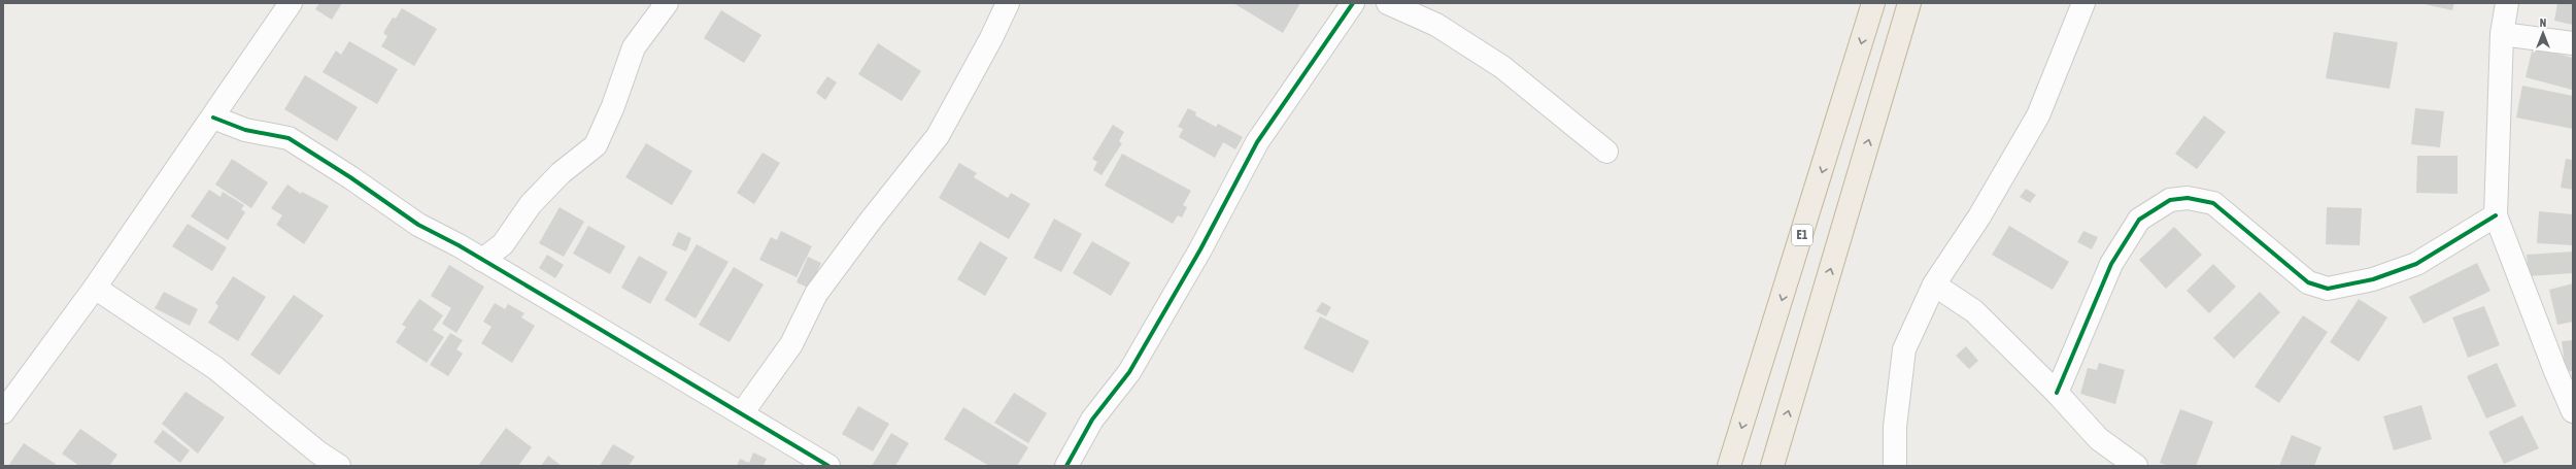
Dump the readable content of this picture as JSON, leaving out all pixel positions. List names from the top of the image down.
{
  "streets": {
    "highway": ["E1"]
  },
  "north": "top"
}
